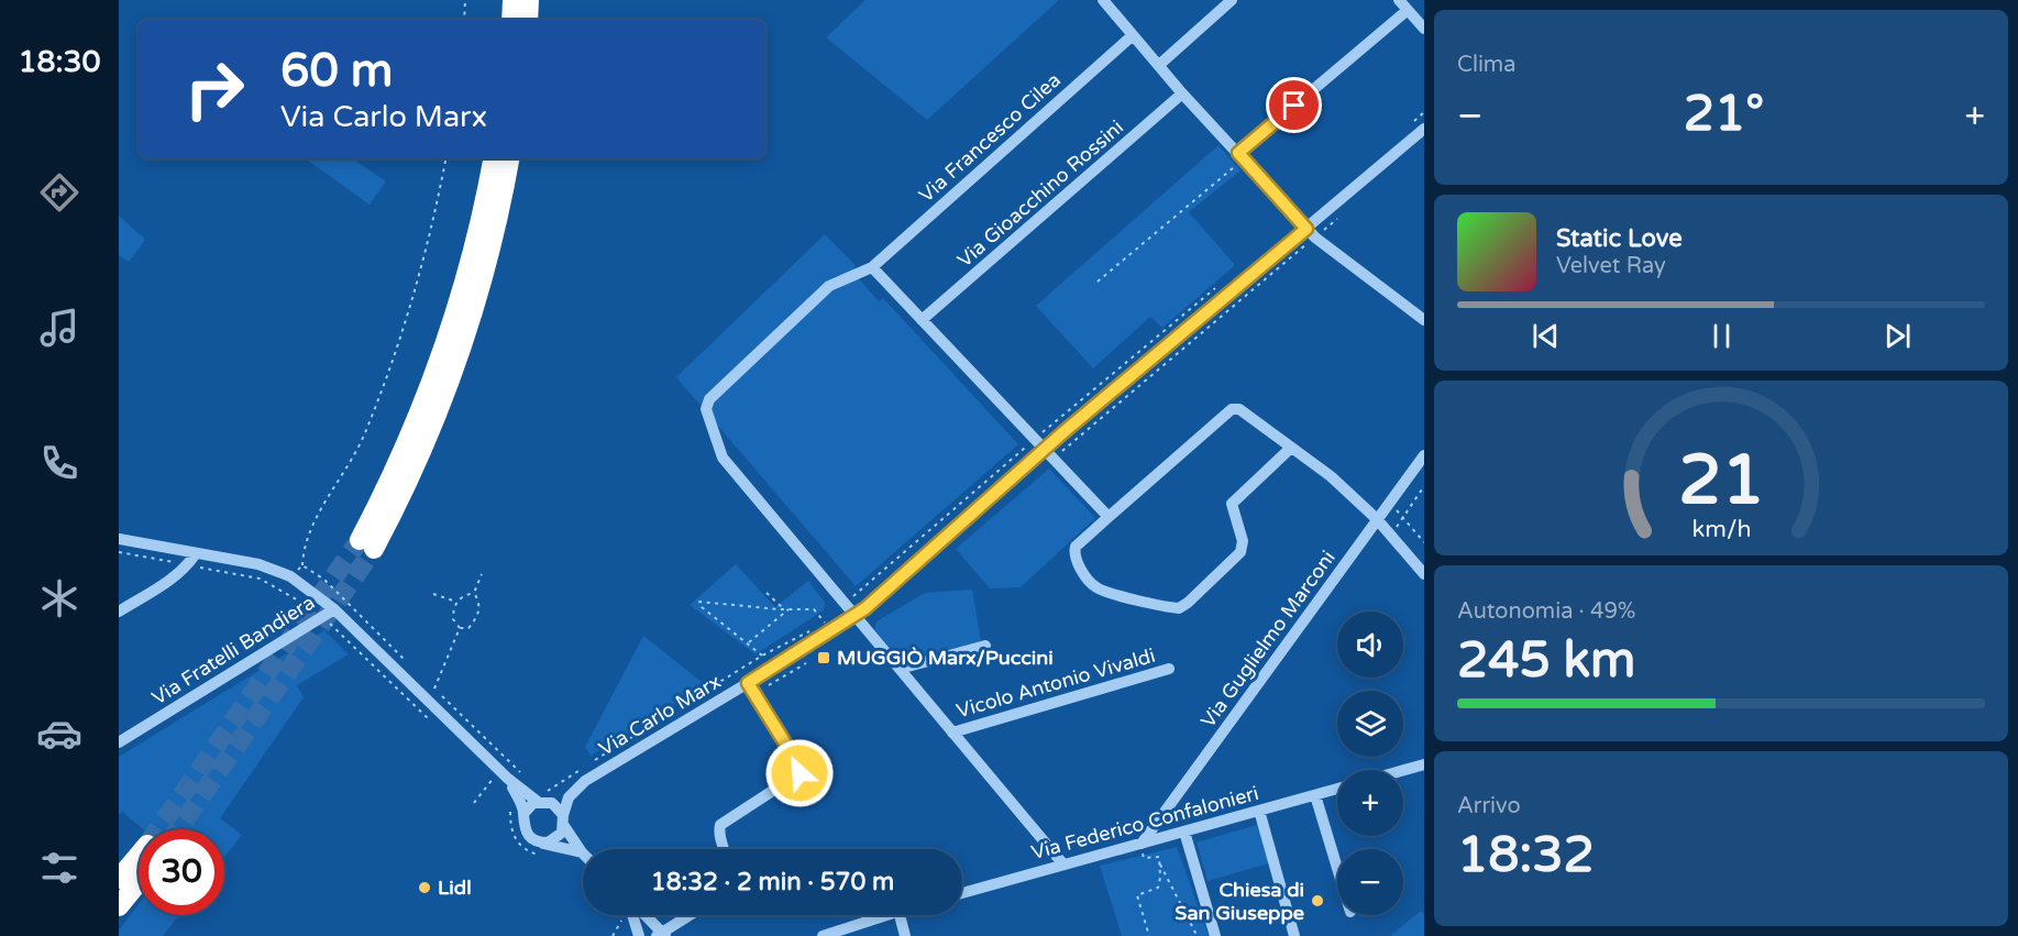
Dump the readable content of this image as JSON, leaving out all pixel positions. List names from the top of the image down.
{
  "streets": {
    "street": [
      "Via Francesco Cilea",
      "Via Gioacchino Rossini",
      "Via Guglielmo Marconi",
      "Via Fratelli Bandiera",
      "Vicolo Antonio Vivaldi",
      "Via Carlo Marx",
      "Via Federico Confalonieri"
    ]
  },
  "crossings": [
    ["Via Francesco Cilea", "Via Carlo Marx"],
    ["Via Guglielmo Marconi", "Via Federico Confalonieri"],
    ["Via Fratelli Bandiera", "Via Carlo Marx"]
  ],
  "places": {
    "transit": ["MUGGIÒ Marx/Puccini"],
    "other": ["Lidl", "Chiesa di San Giuseppe"]
  },
  "page": {
    "tabs": "18:30",
    "tile": [
      "Clima",
      ["Autonomia · 49%", "245 km"],
      ["Arrivo", "18:32"]
    ],
    "turn": ["60 m", "Via Carlo Marx"],
    "heat": ["−", "21°", "+"],
    "song": ["Static Love", "Velvet Ray"],
    "map_buttons": ["+", "−"],
    "limit": "30",
    "trip": "18:32 · 2 min · 570 m",
    "gauge": ["21", "km/h"]
  }
}
